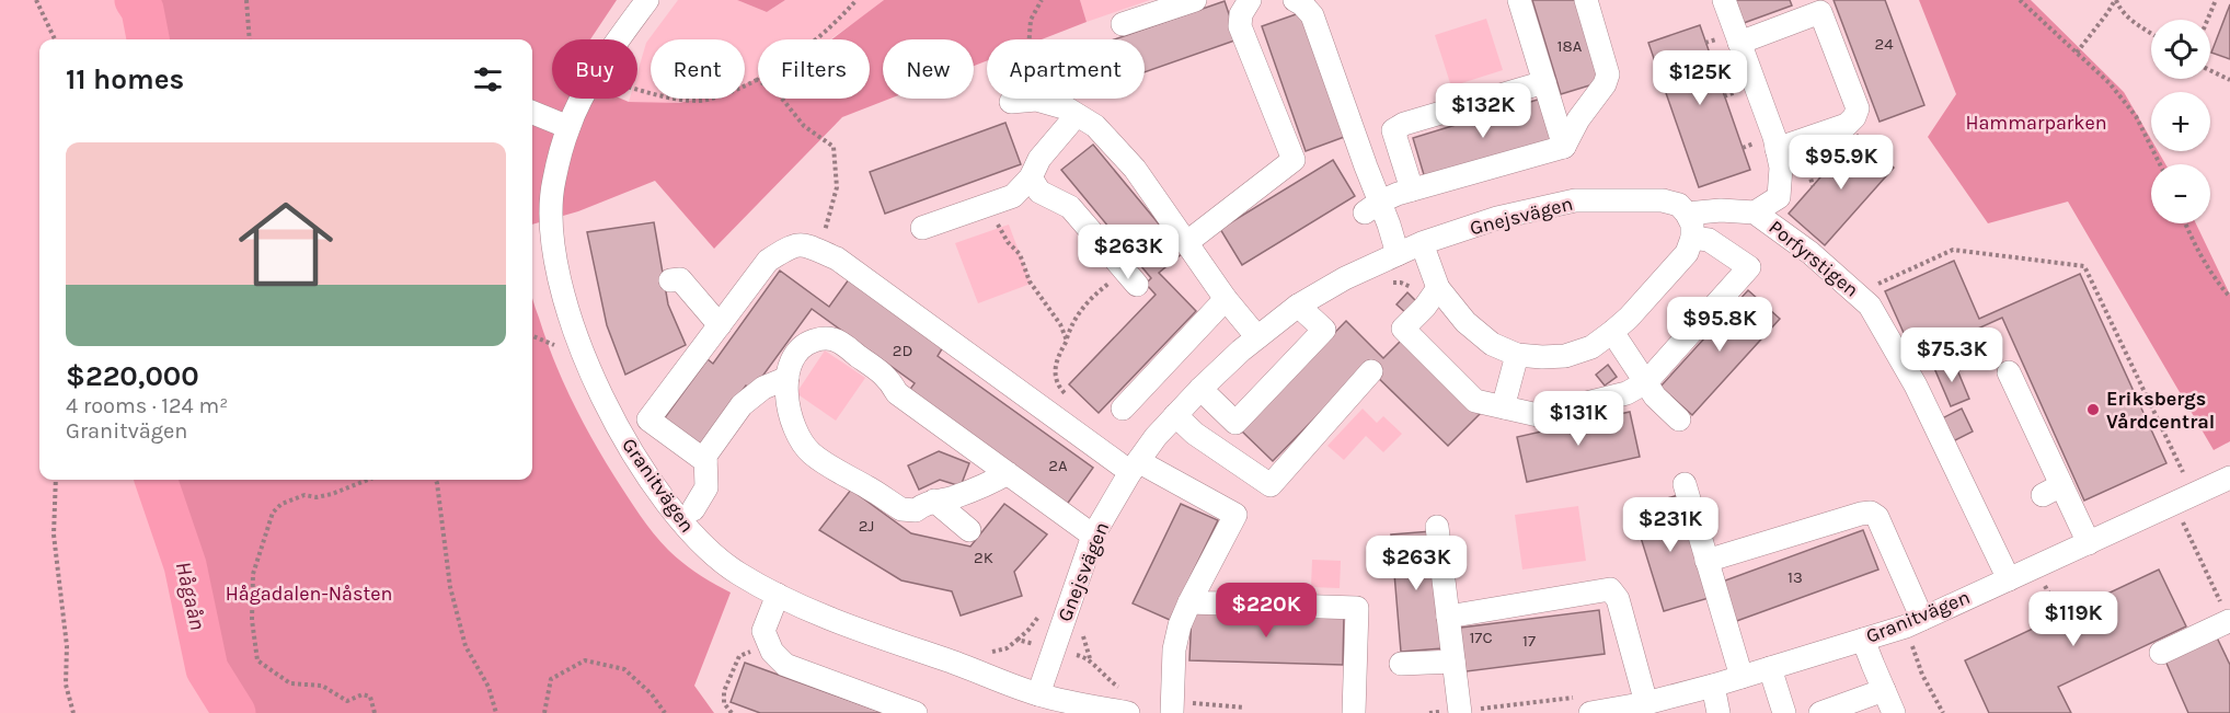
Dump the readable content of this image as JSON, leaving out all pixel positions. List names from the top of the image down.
{
  "streets": {
    "street": ["Gnejsvägen", "Porfyrstigen", "Granitvägen"]
  },
  "crossings": [
    ["Gnejsvägen", "Porfyrstigen"],
    ["Gnejsvägen", "Granitvägen"],
    ["Porfyrstigen", "Granitvägen"]
  ],
  "water": ["Hågaån"],
  "parks": ["Hammarparken", "Hågadalen-Nåsten"],
  "places": ["Eriksbergs Vårdcentral"],
  "house_numbers": [
    "24",
    "18A",
    "2D",
    "2A",
    "2J",
    "2K",
    "13",
    "17C",
    "17"
  ],
  "page": {
    "map_buttons": ["+", "−"],
    "chip": [
      "Buy",
      "Rent",
      "Filters",
      "New",
      "Apartment"
    ],
    "heading": "11 homes",
    "price": [
      "$125K",
      "$132K",
      "$95.9K",
      "$263K",
      "$95.8K",
      "$75.3K",
      "$131K",
      "$231K",
      "$263K",
      "$220K",
      "$119K"
    ],
    "list": [
      {
        "name": "$220,000",
        "note": "4 rooms · 124 m² · Granitvägen"
      }
    ]
  }
}
